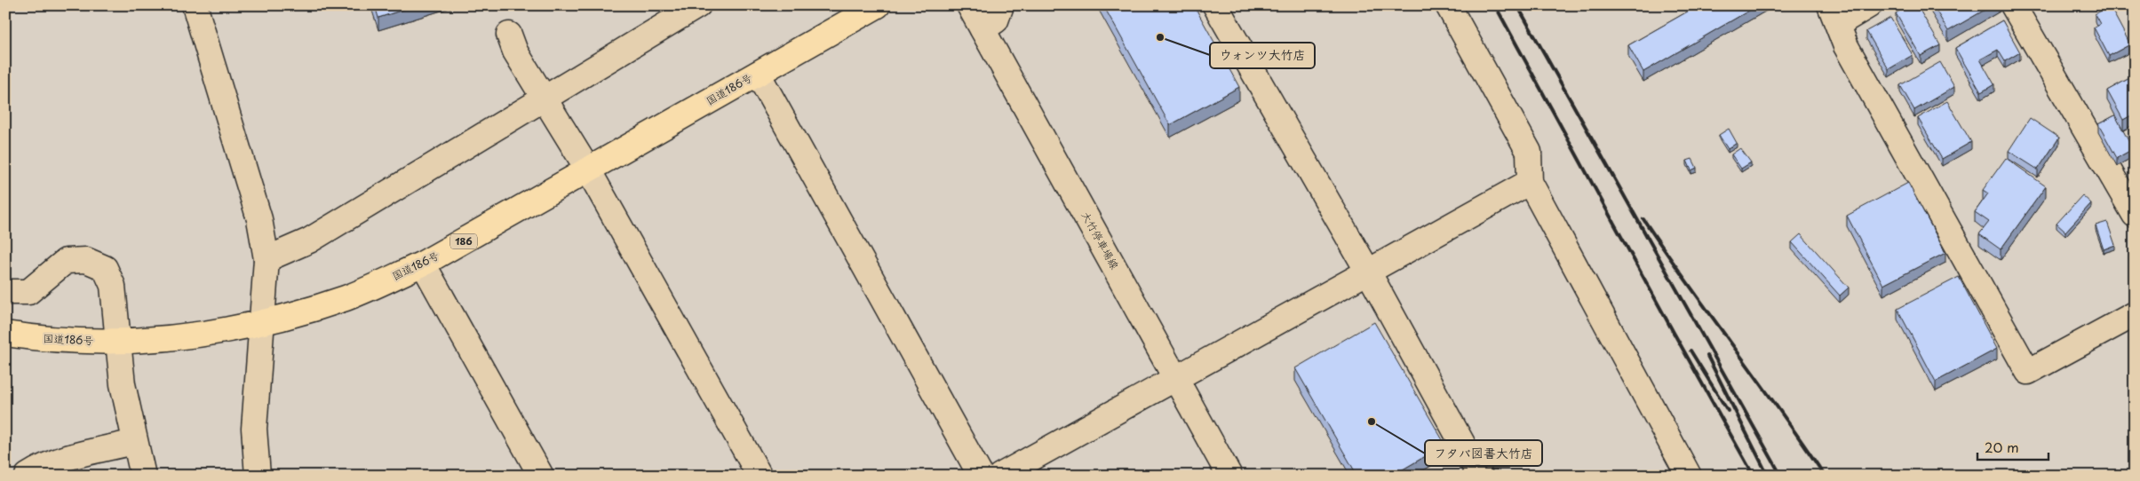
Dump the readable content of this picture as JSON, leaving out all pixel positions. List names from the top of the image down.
{
  "streets": {
    "highway": ["国道186号", "186"],
    "street": ["大竹停車場線"]
  },
  "places": ["ウォンツ大竹店", "フタバ図書大竹店"],
  "scale_bar": "20 m"
}
